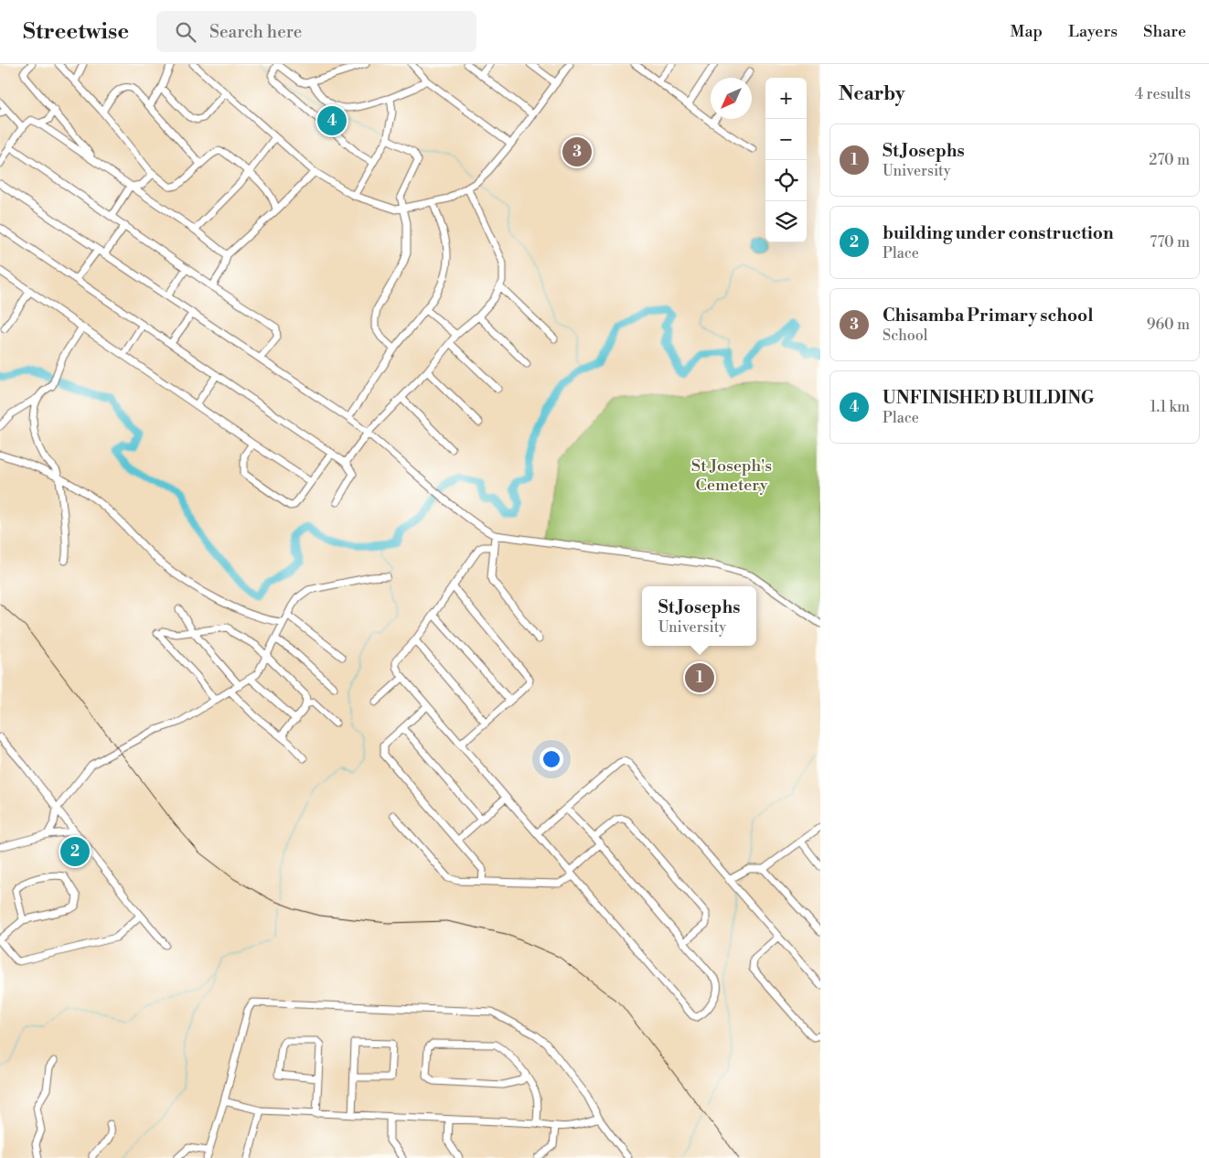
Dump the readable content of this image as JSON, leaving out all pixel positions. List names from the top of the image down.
{
  "parks": ["St Joseph's Cemetery"],
  "north": "bottom left",
  "page": {
    "header": "Streetwise",
    "search": "Search here",
    "nav": ["Map", "Layers", "Share"],
    "heading": ["Nearby", "4 results"],
    "map_buttons": ["+", "−"],
    "pins": [
      "4",
      "3",
      "1",
      "2"
    ],
    "list": [
      {
        "mark": "1",
        "name": "St Josephs",
        "note": "University",
        "value": "270 m"
      },
      {
        "mark": "2",
        "name": "building under construction",
        "note": "Place",
        "value": "770 m"
      },
      {
        "mark": "3",
        "name": "Chisamba Primary school",
        "note": "School",
        "value": "960 m"
      },
      {
        "mark": "4",
        "name": "UNFINISHED BUILDING",
        "note": "Place",
        "value": "1.1 km"
      }
    ],
    "popup": ["St Josephs", "University"]
  }
}
